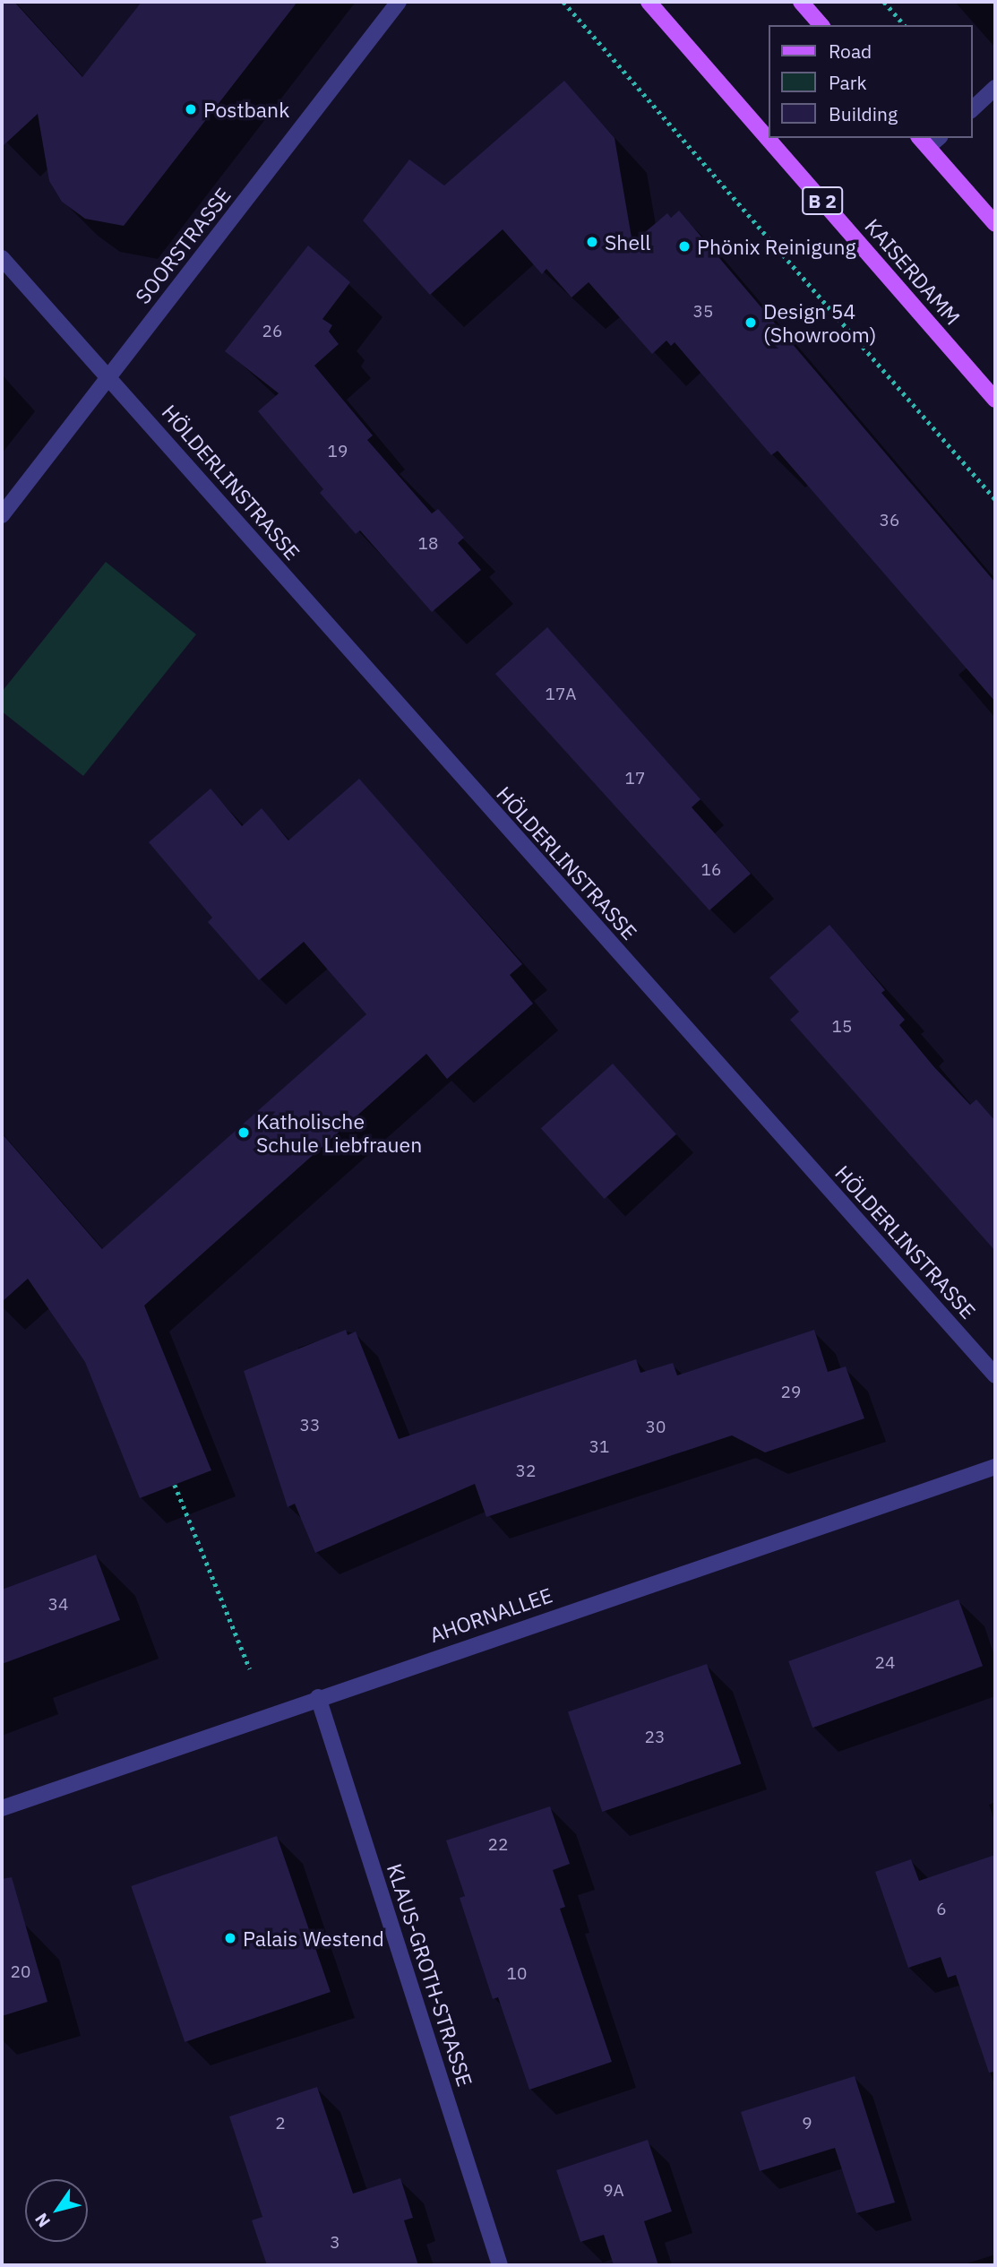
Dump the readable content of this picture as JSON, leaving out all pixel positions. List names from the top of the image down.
{
  "streets": {
    "main road": ["B 2", "KAISERDAMM"],
    "street": [
      "SOORSTRASSE",
      "HÖLDERLINSTRASSE",
      "AHORNALLEE",
      "KLAUS-GROTH-STRASSE"
    ]
  },
  "crossings": [
    ["SOORSTRASSE", "HÖLDERLINSTRASSE"],
    ["AHORNALLEE", "KLAUS-GROTH-STRASSE"]
  ],
  "places": [
    "Postbank",
    "Shell",
    "Phönix Reinigung",
    "Design 54 (Showroom)",
    "Katholische Schule Liebfrauen",
    "Palais Westend"
  ],
  "house_numbers": [
    "35",
    "26",
    "19",
    "36",
    "18",
    "17A",
    "17",
    "16",
    "15",
    "29",
    "33",
    "30",
    "31",
    "32",
    "34",
    "24",
    "23",
    "22",
    "6",
    "20",
    "10",
    "2",
    "9",
    "9A",
    "3"
  ],
  "legend": ["Road", "Park", "Building"],
  "north": "bottom left"
}
